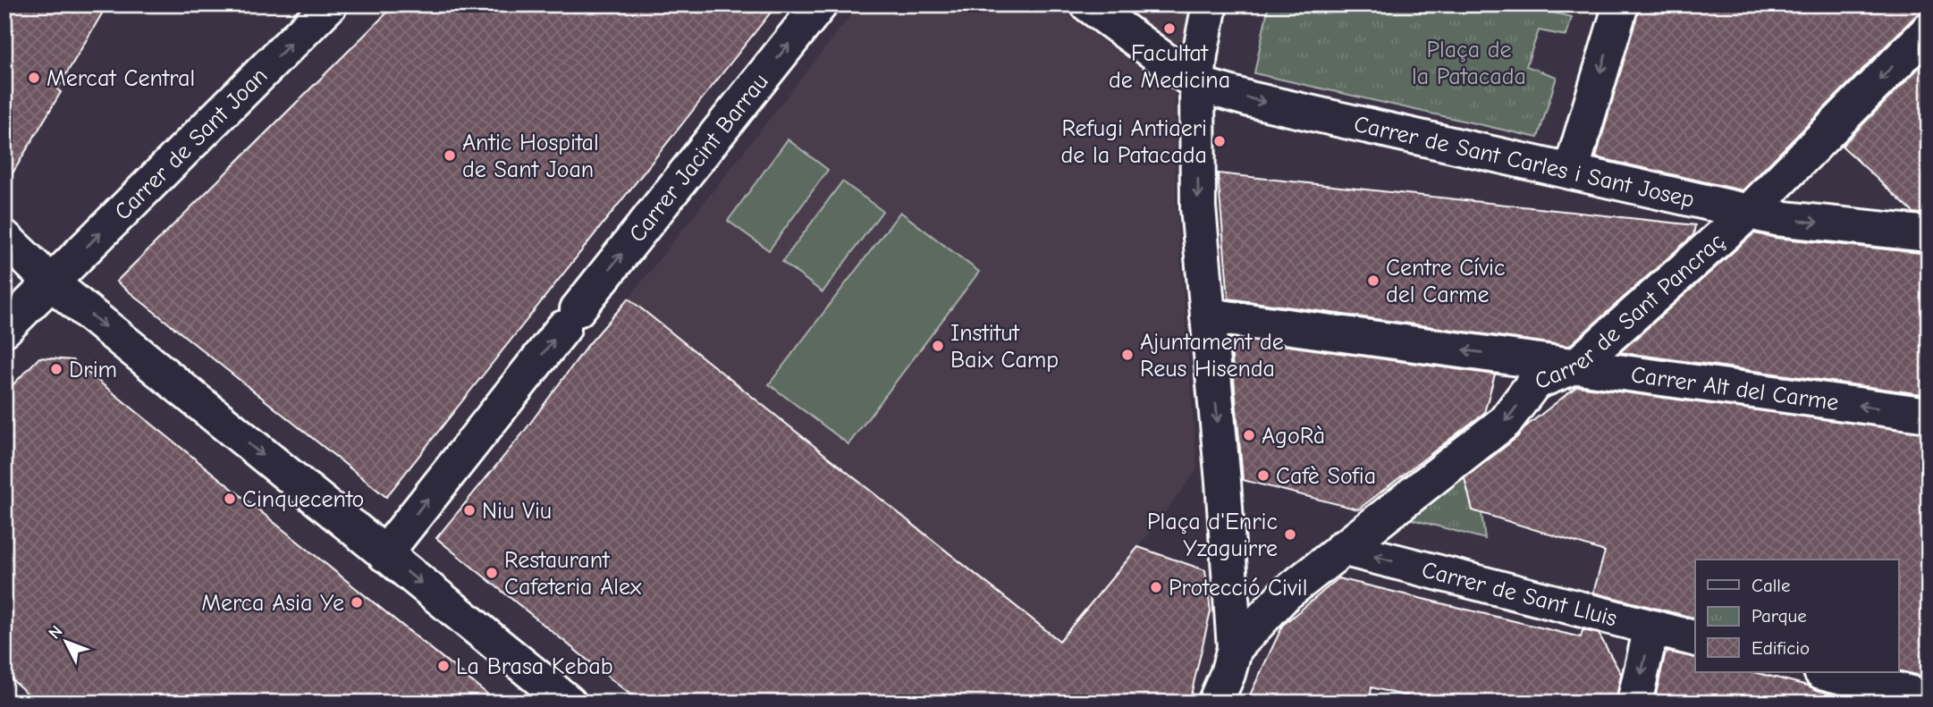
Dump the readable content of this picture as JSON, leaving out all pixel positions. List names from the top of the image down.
{
  "streets": {
    "street": [
      "Carrer de Sant Joan",
      "Carrer Jacint Barrau",
      "Carrer de Sant Carles i Sant Josep",
      "Carrer de Sant Pancraç",
      "Carrer Alt del Carme",
      "Carrer de Sant Lluis"
    ]
  },
  "crossings": [
    ["Carrer de Sant Carles i Sant Josep", "Carrer de Sant Pancraç"],
    ["Carrer de Sant Pancraç", "Carrer Alt del Carme"],
    ["Carrer de Sant Pancraç", "Carrer de Sant Lluis"]
  ],
  "one_way": [
    "Carrer de Sant Joan",
    "Carrer Jacint Barrau",
    "Carrer de Sant Carles i Sant Josep",
    "Carrer de Sant Pancraç",
    "Carrer Alt del Carme",
    "Carrer de Sant Lluis"
  ],
  "parks": ["Plaça de la Patacada"],
  "places": [
    "Facultat de Medicina",
    "Mercat Central",
    "Refugi Antiaeri de la Patacada",
    "Antic Hospital de Sant Joan",
    "Centre Cívic del Carme",
    "Institut Baix Camp",
    "Ajuntament de Reus Hisenda",
    "Drim",
    "AgoRà",
    "Cafè Sofia",
    "Cinquecento",
    "Niu Viu",
    "Plaça d'Enric Yzaguirre",
    "Restaurant Cafeteria Alex",
    "Protecció Civil",
    "Merca Asia Ye",
    "La Brasa Kebab"
  ],
  "legend": ["Calle", "Parque", "Edificio"],
  "north": "top left"
}
